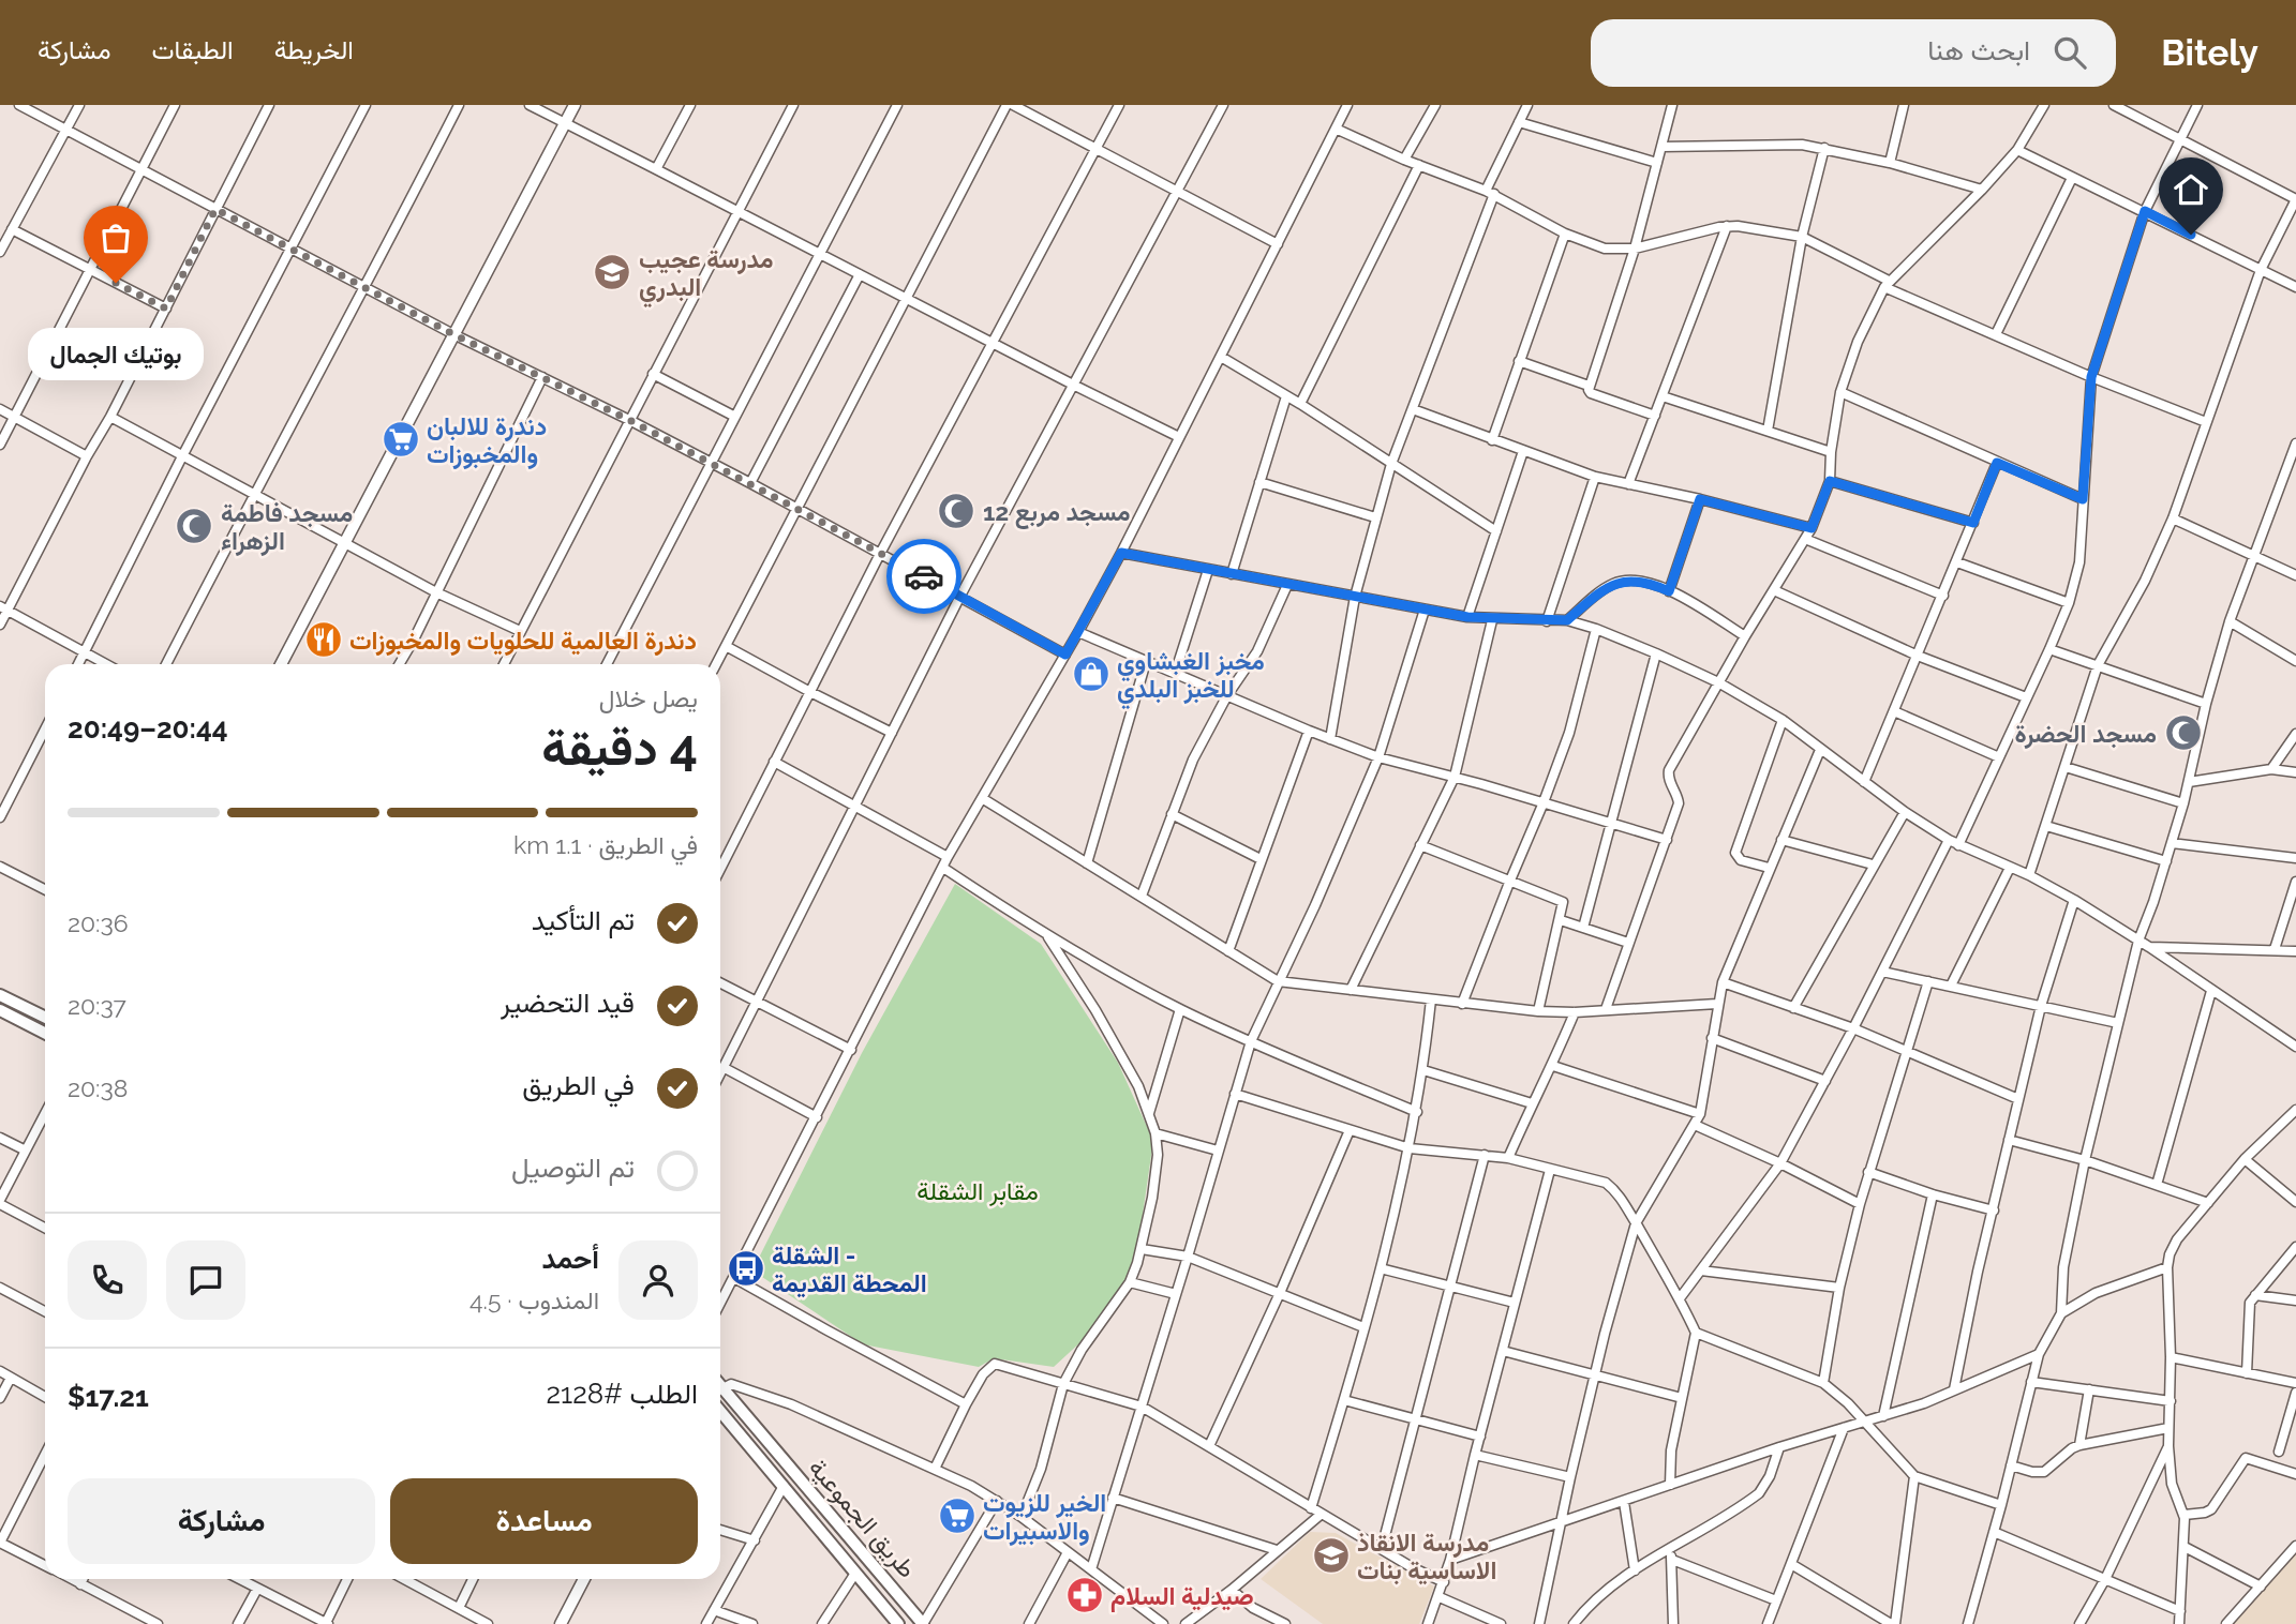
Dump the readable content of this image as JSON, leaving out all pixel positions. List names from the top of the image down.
{
  "streets": {
    "main road": ["طريق الجموعية"]
  },
  "parks": ["مقابر الشقلة"],
  "places": {
    "school or university": ["مدرسة عجيب البدري", "مدرسة الانقاذ الاساسية بنات"],
    "other": ["بوتيك الجمال"],
    "supermarket": ["دندرة للالبان والمخبوزات", "الخير للزيوت والاسبيرات"],
    "mosque": ["مسجد مربع 12", "مسجد فاطمة الزهراء", "مسجد الحضرة"],
    "restaurant": ["دندرة العالمية للحلويات والمخبوزات"],
    "shop": ["مخبز الغبشاوي للخبز البلدي"],
    "bus stop": ["الشقلة - المحطة القديمة"],
    "pharmacy": ["صيدلية السلام"]
  },
  "page": {
    "header": "Bitely",
    "search": "ابحث هنا",
    "nav": ["الخريطة", "الطبقات", "مشاركة"],
    "bubble": "بوتيك الجمال",
    "heading": ["4 دقيقة", "يصل خلال", "20:44–20:49"],
    "panel": [
      "أحمد",
      "المندوب · 4.5",
      "الطلب #2128",
      "$17.21"
    ],
    "bar": "في الطريق · 1.1 km",
    "list": [
      ["تم التأكيد", "20:36"],
      ["قيد التحضير", "20:37"],
      ["في الطريق", "20:38"],
      "تم التوصيل"
    ],
    "buttons": ["مساعدة", "مشاركة"]
  }
}
